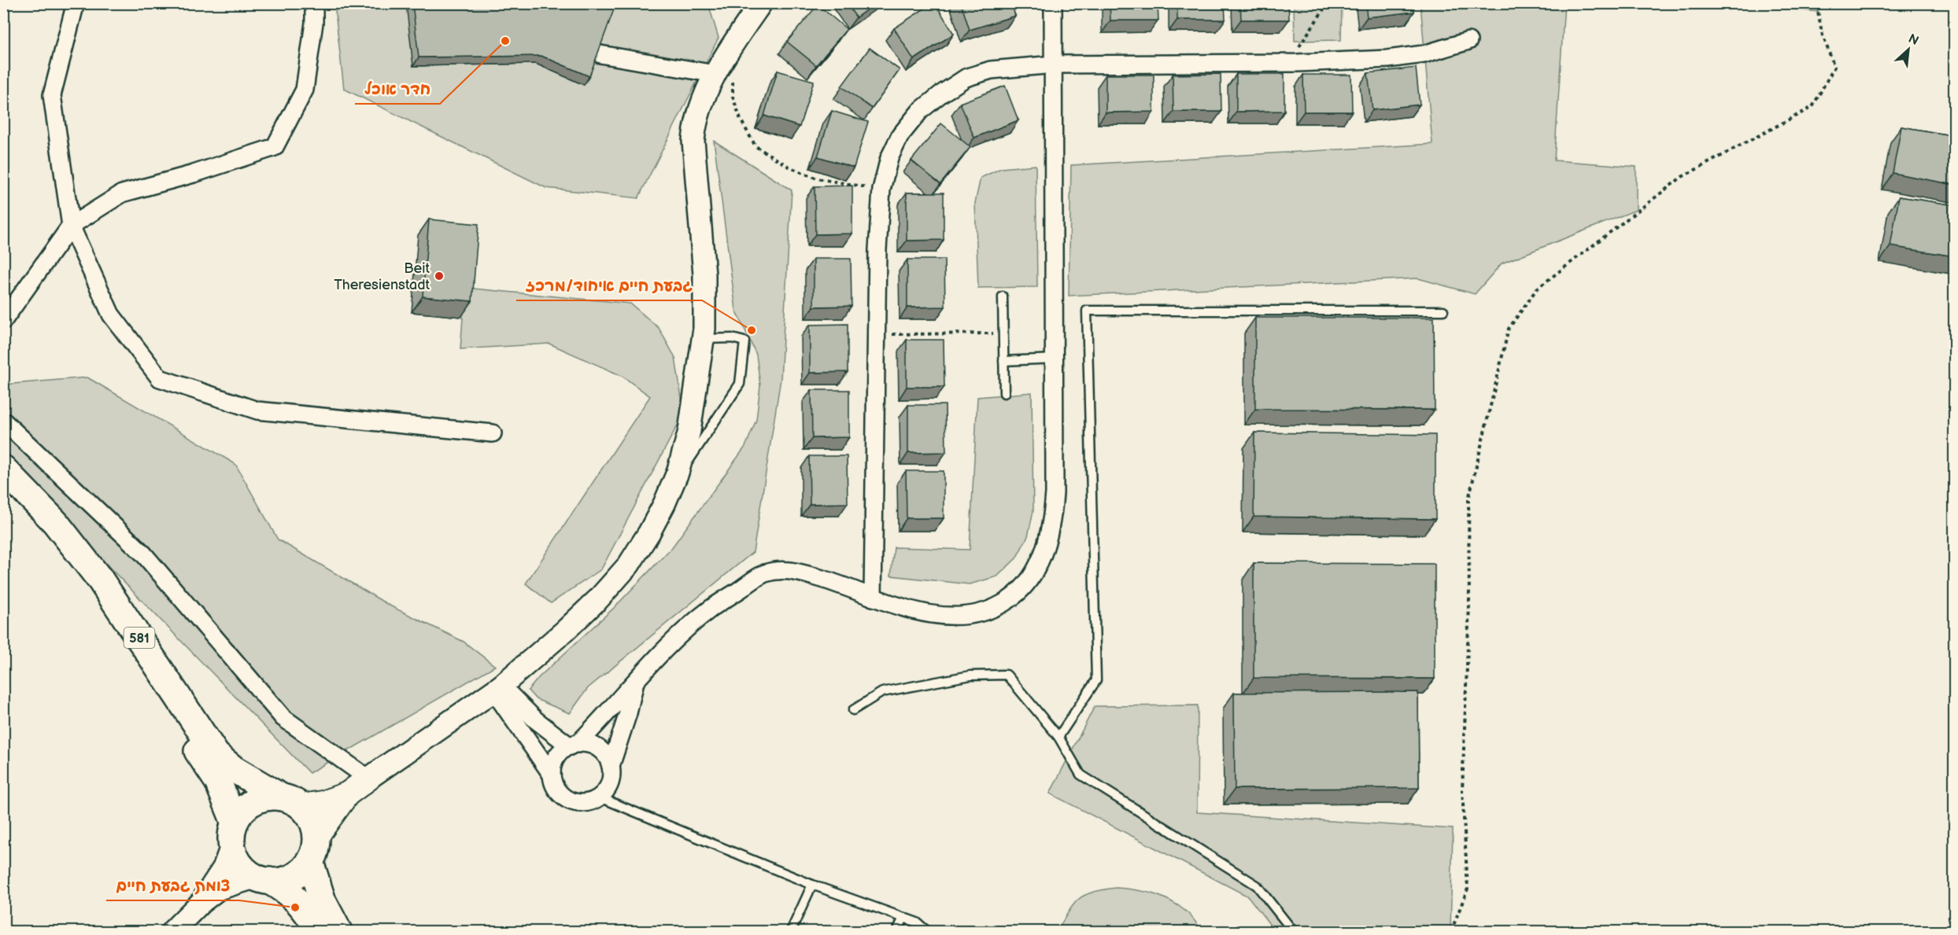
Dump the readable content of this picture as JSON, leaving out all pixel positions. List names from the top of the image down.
{
  "streets": {
    "main road": ["581"]
  },
  "places": [
    "חדר אוכל",
    "Beit Theresienstadt",
    "גבעת חיים איחוד/מרכז",
    "צומת גבעת חיים"
  ],
  "north": "top right"
}
